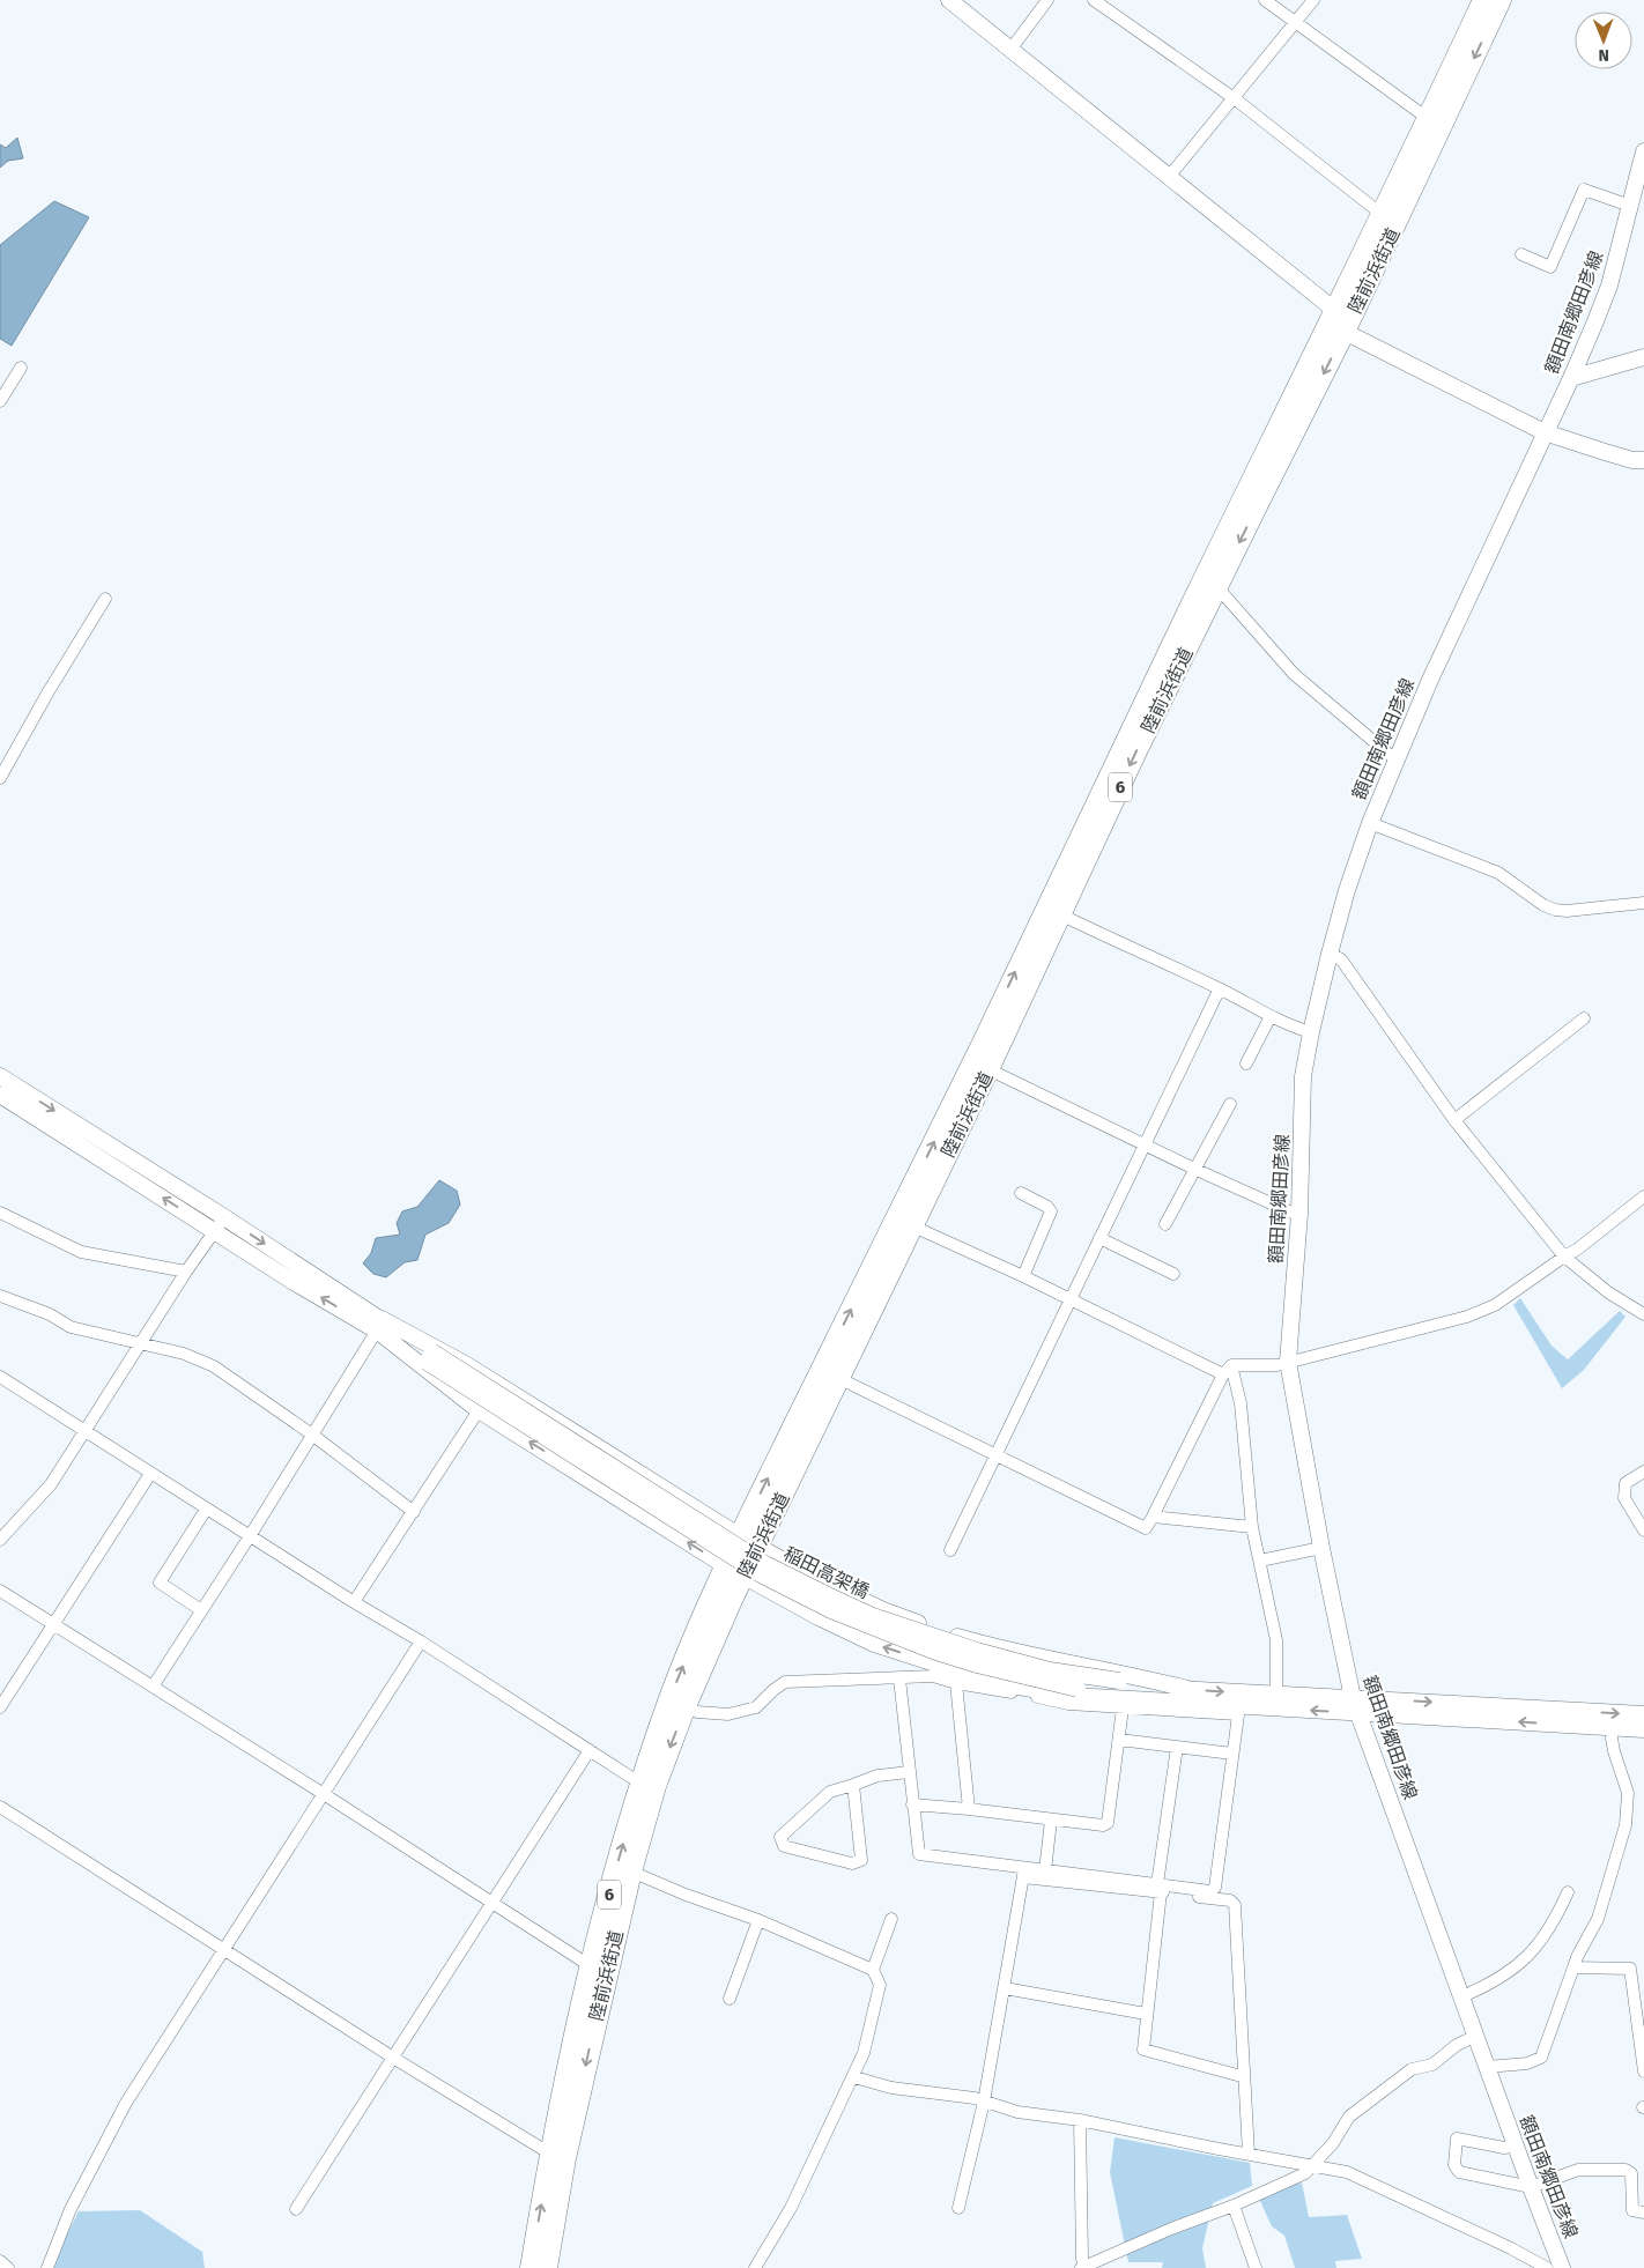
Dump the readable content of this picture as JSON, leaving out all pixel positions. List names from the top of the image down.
{
  "streets": {
    "highway": ["陸前浜街道", "6"],
    "street": ["額田南郷田彦線", "稲田高架橋"]
  },
  "north": "bottom"
}
